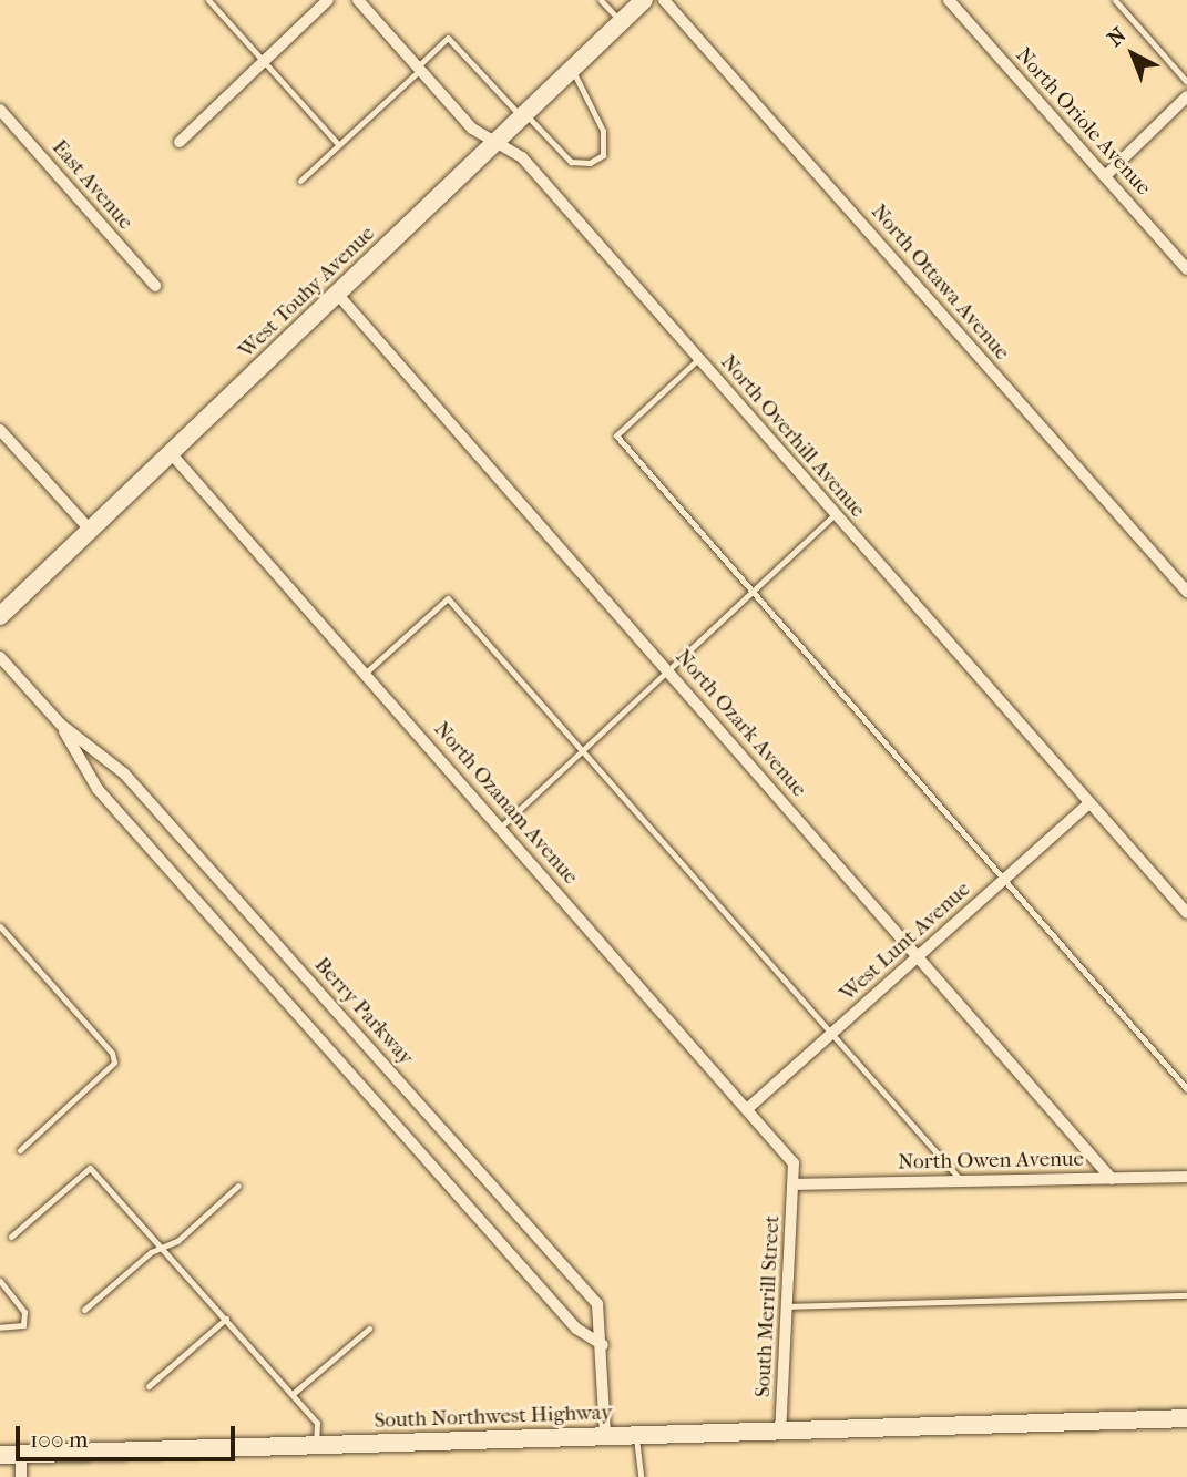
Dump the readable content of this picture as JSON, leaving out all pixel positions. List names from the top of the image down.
{
  "streets": {
    "main road": ["West Touhy Avenue", "South Northwest Highway"],
    "street": [
      "North Oriole Avenue",
      "East Avenue",
      "North Ottawa Avenue",
      "North Overhill Avenue",
      "North Ozark Avenue",
      "North Ozanam Avenue",
      "West Lunt Avenue",
      "Berry Parkway",
      "North Owen Avenue",
      "South Merrill Street"
    ]
  },
  "crossings": [
    ["West Touhy Avenue", "North Overhill Avenue"],
    ["West Touhy Avenue", "North Ozark Avenue"],
    ["West Touhy Avenue", "North Ozanam Avenue"],
    ["North Overhill Avenue", "West Lunt Avenue"],
    ["North Ozark Avenue", "West Lunt Avenue"],
    ["North Ozark Avenue", "North Owen Avenue"],
    ["North Ozanam Avenue", "West Lunt Avenue"],
    ["North Ozanam Avenue", "North Owen Avenue"],
    ["North Ozanam Avenue", "South Merrill Street"],
    ["Berry Parkway", "South Northwest Highway"],
    ["North Owen Avenue", "South Merrill Street"],
    ["South Merrill Street", "South Northwest Highway"]
  ],
  "scale_bar": "100 m",
  "north": "top left"
}
